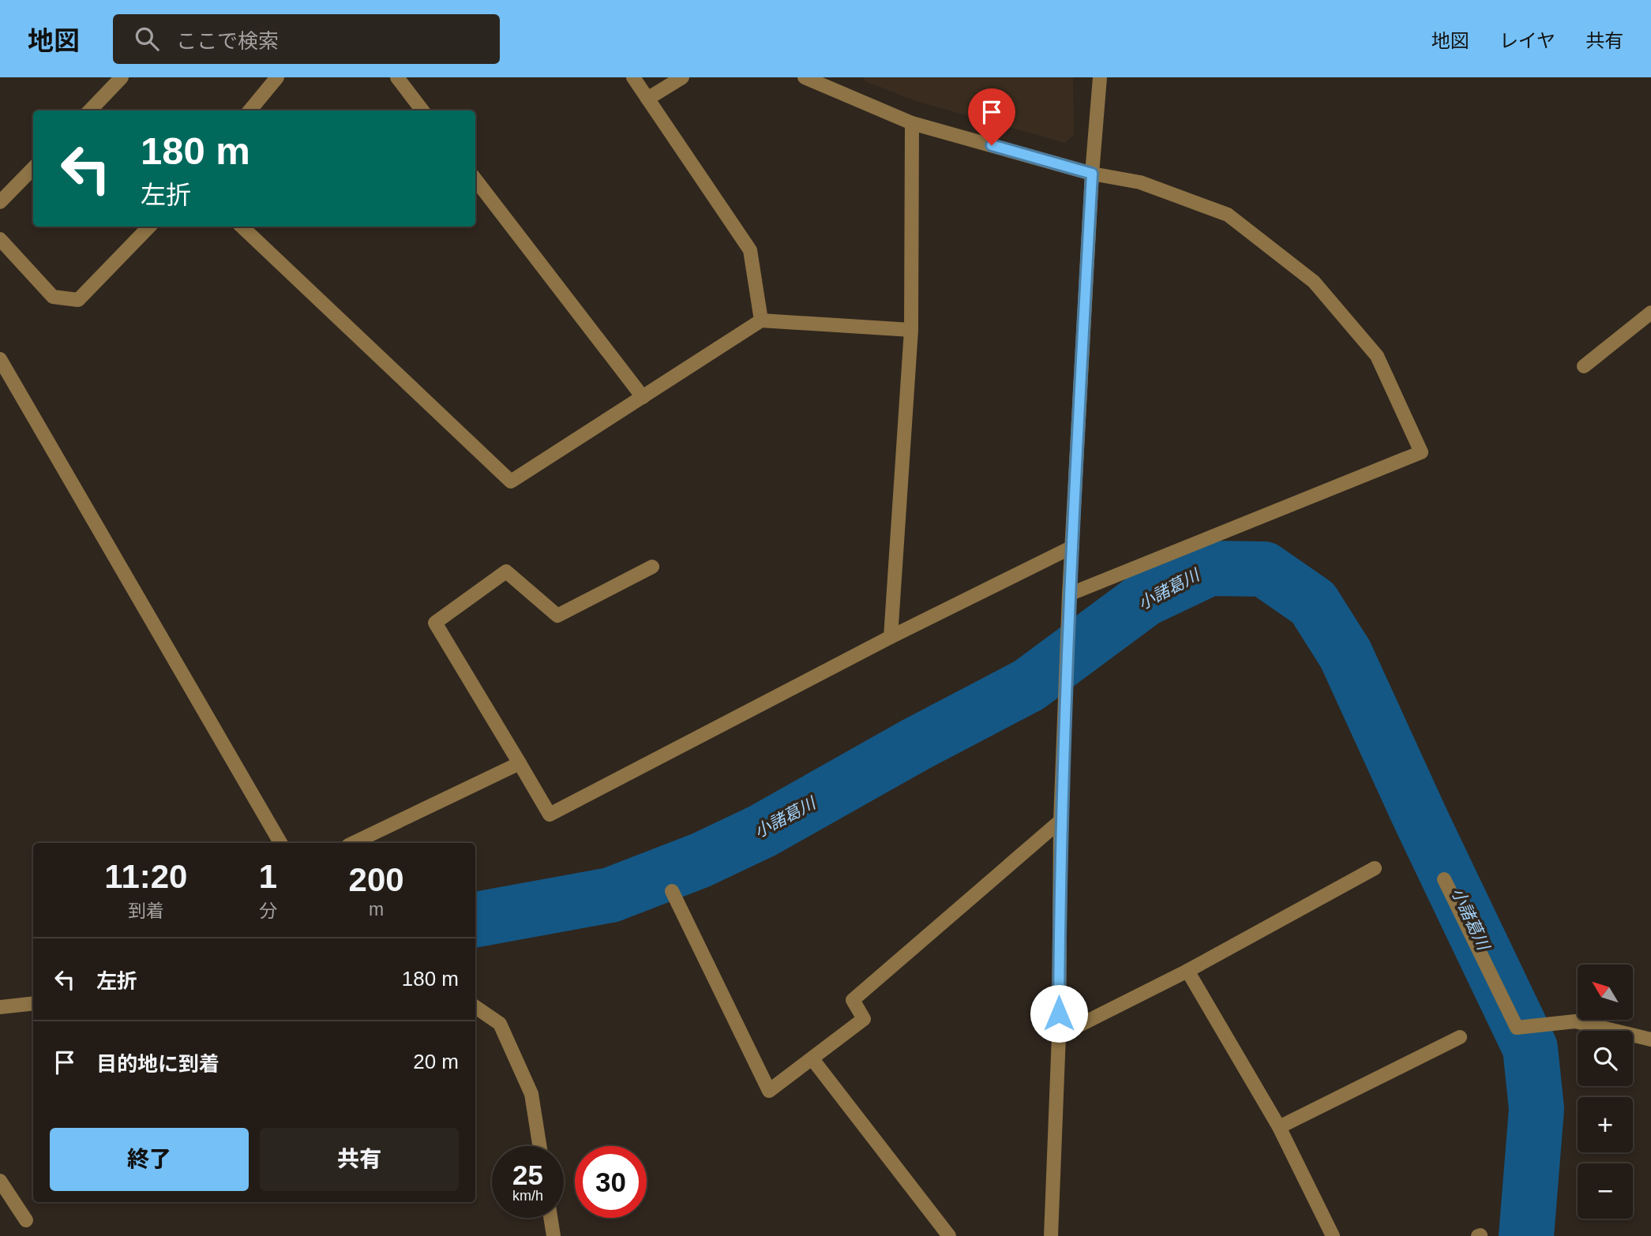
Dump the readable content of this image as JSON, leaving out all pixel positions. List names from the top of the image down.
{
  "water": ["小諸葛川"],
  "north": "top left",
  "page": {
    "header": "地図",
    "search": "ここで検索",
    "nav": ["地図", "レイヤ", "共有"],
    "turn": ["180 m", "左折"],
    "eta": [
      "11:20",
      "到着",
      "1",
      "分",
      "200",
      "m"
    ],
    "list": [
      {
        "name": "左折",
        "value": "180 m"
      },
      {
        "name": "目的地に到着",
        "value": "20 m"
      }
    ],
    "map_buttons": ["+", "−"],
    "buttons": ["終了", "共有"],
    "speed": "25 km/h",
    "limit": "30"
  }
}
